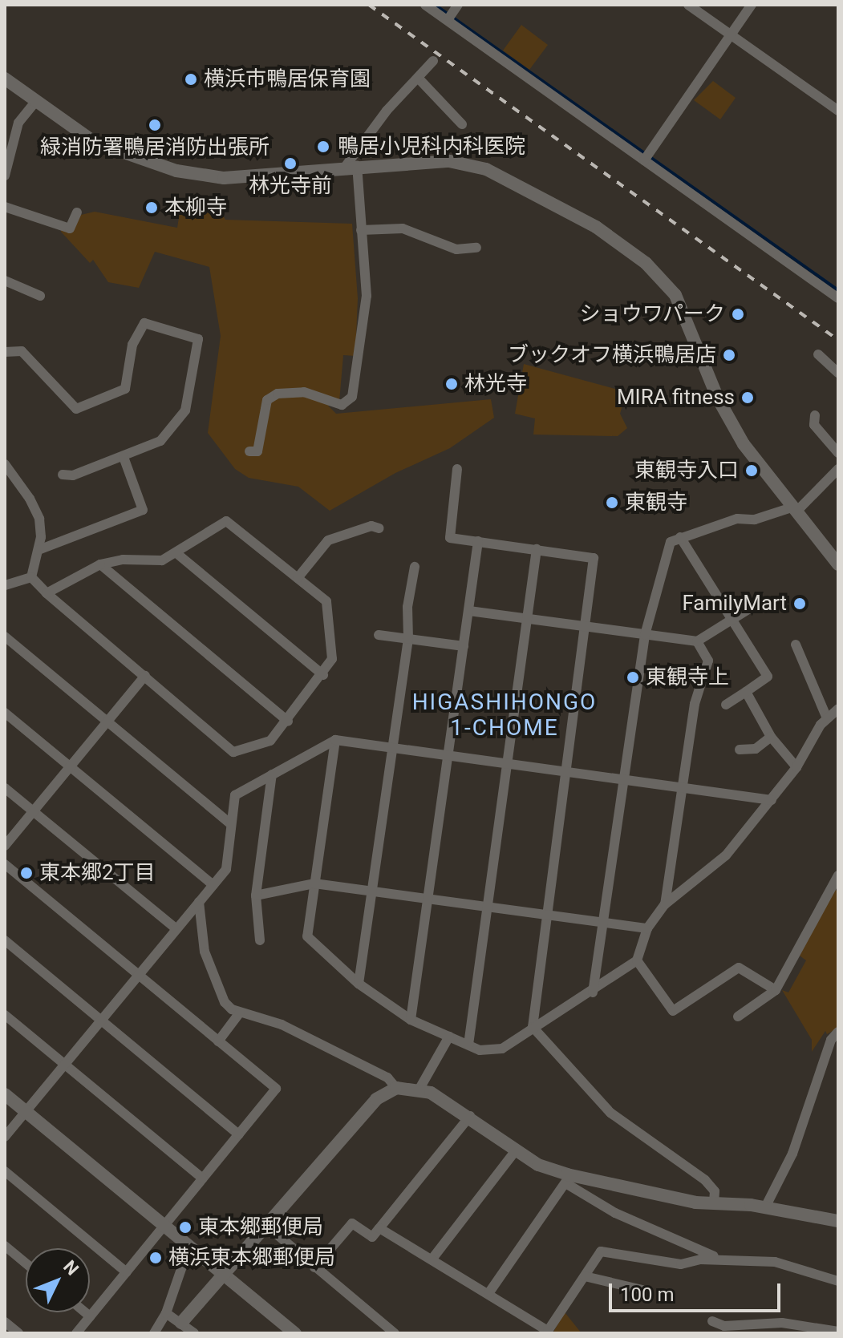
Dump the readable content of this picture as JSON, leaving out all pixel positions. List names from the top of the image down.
{
  "districts": ["HIGASHIHONGO 1-CHOME"],
  "places": [
    "横浜市鴨居保育園",
    "緑消防署鴨居消防出張所",
    "鴨居小児科内科医院",
    "林光寺前",
    "本柳寺",
    "ショウワパーク",
    "ブックオフ横浜鴨居店",
    "林光寺",
    "MIRA fitness",
    "東観寺入口",
    "東観寺",
    "FamilyMart",
    "東観寺上",
    "東本郷2丁目",
    "東本郷郵便局",
    "横浜東本郷郵便局"
  ],
  "scale_bar": "100 m",
  "north": "top right"
}
